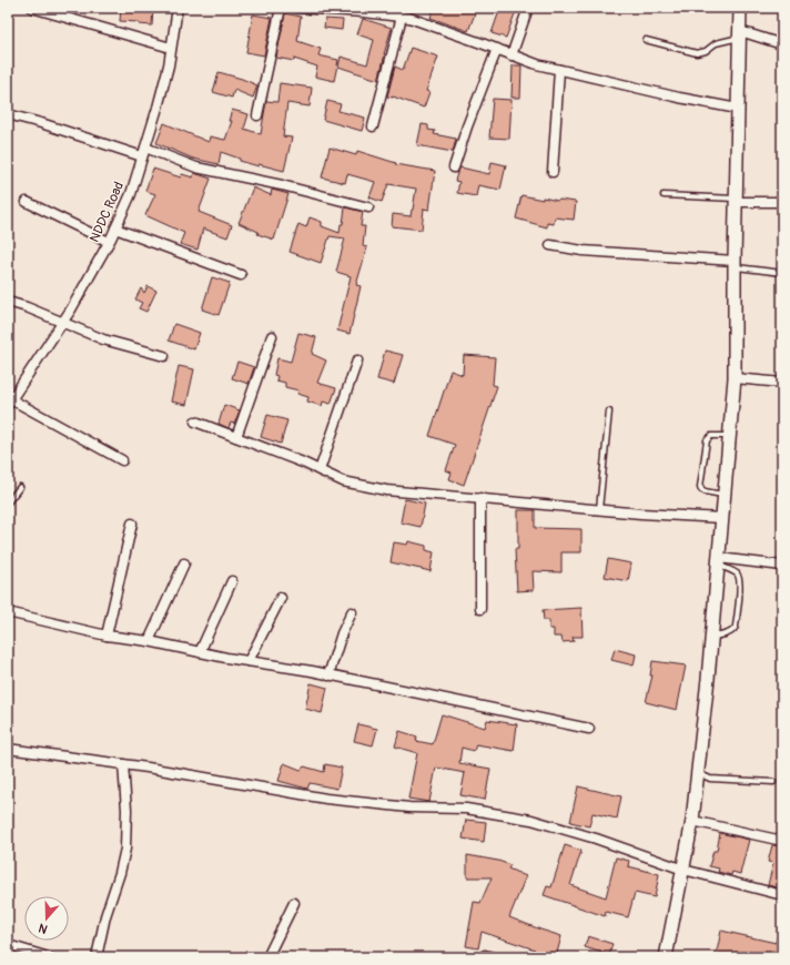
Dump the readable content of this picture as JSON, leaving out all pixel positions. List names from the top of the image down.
{
  "streets": {
    "street": ["NDDC Road"]
  },
  "north": "bottom"
}
